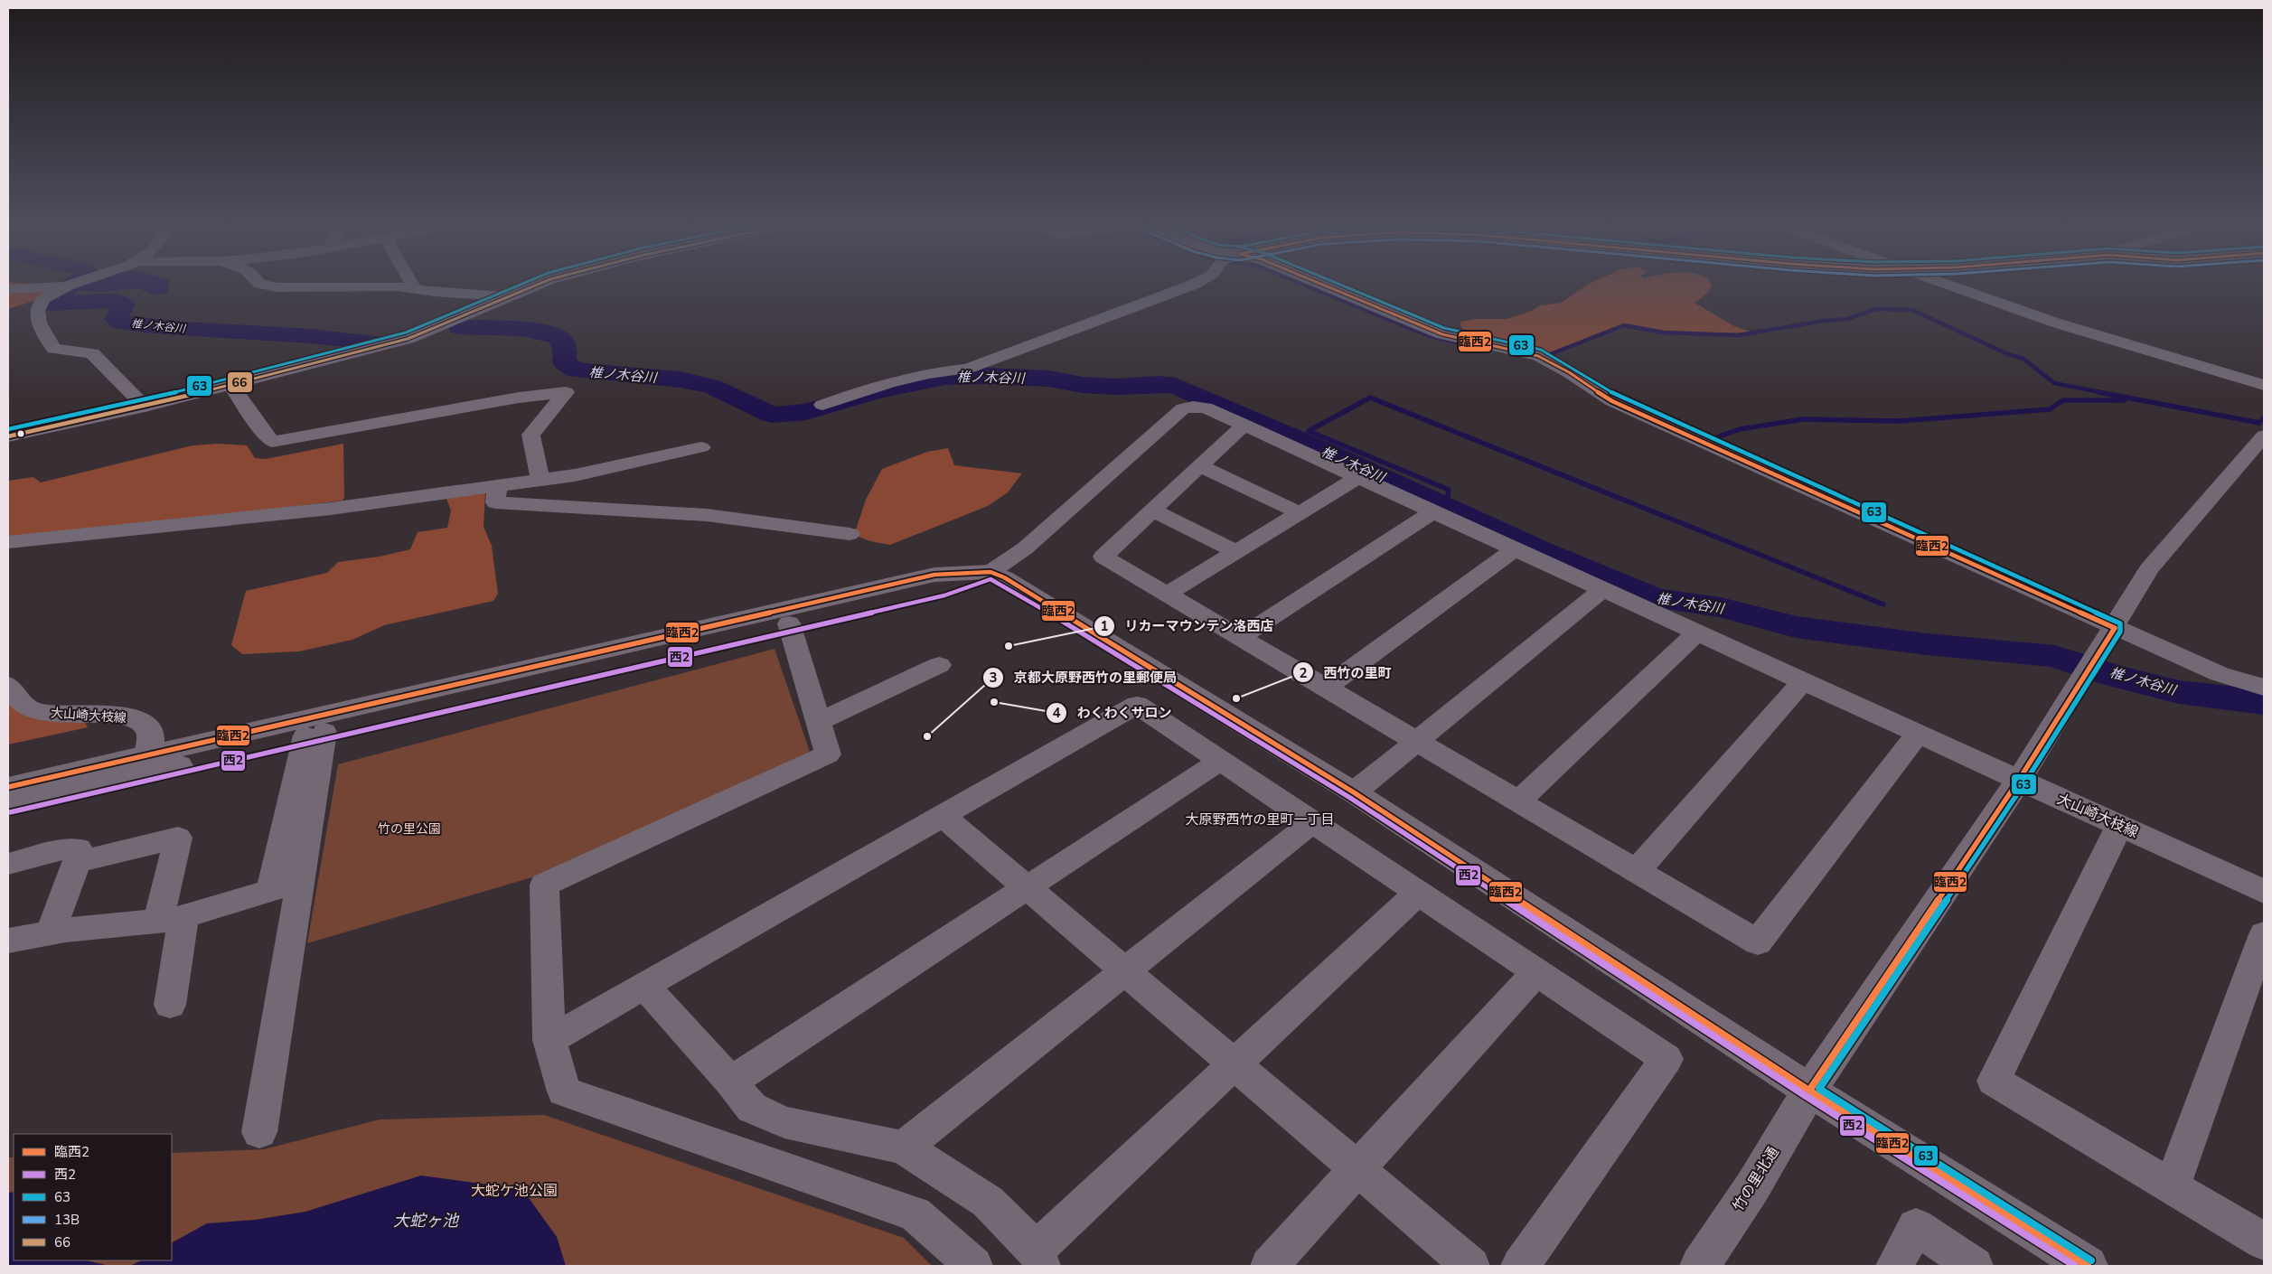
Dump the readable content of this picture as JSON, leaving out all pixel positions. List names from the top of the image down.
{
  "streets": {
    "main road": ["大山崎大枝線"],
    "street": ["竹の里北通"]
  },
  "districts": ["大原野西竹の里町一丁目"],
  "water": ["椎ノ木谷川", "大蛇ヶ池"],
  "parks": ["竹の里公園", "大蛇ケ池公園"],
  "places": [
    "リカーマウンテン洛西店",
    "西竹の里町",
    "わくわくサロン",
    "京都大原野西竹の里郵便局"
  ],
  "lines": [
    "transit line 臨西2",
    "transit line 63",
    "transit line 66",
    "transit line 西2"
  ],
  "legend": [
    "臨西2",
    "西2",
    "63",
    "13B",
    "66"
  ]
}
